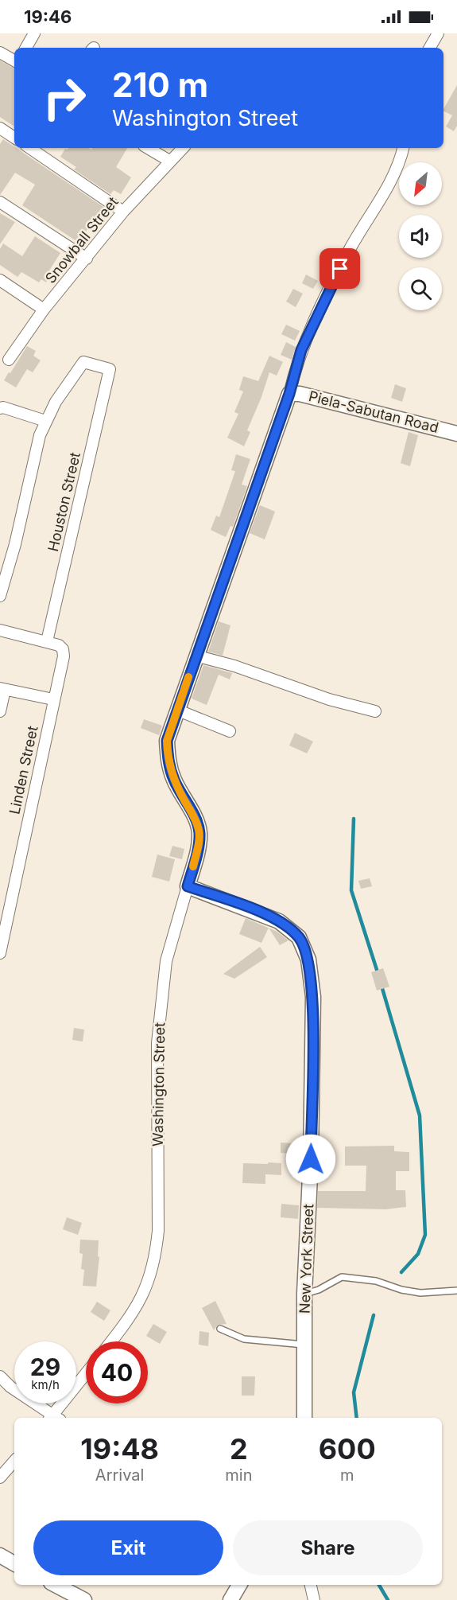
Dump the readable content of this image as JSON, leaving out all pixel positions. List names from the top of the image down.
{
  "streets": {
    "street": [
      "Snowball Street",
      "Piela-Sabutan Road",
      "Houston Street",
      "Linden Street",
      "Washington Street",
      "New York Street"
    ]
  },
  "crossings": [
    ["Piela-Sabutan Road", "Washington Street"],
    ["Houston Street", "Linden Street"],
    ["Washington Street", "New York Street"]
  ],
  "north": "bottom left",
  "page": {
    "status": "19:46",
    "turn": ["210 m", "Washington Street"],
    "speed": "29 km/h",
    "limit": "40",
    "eta": [
      "19:48",
      "Arrival",
      "2",
      "min",
      "600",
      "m"
    ],
    "buttons": ["Exit", "Share"]
  }
}
